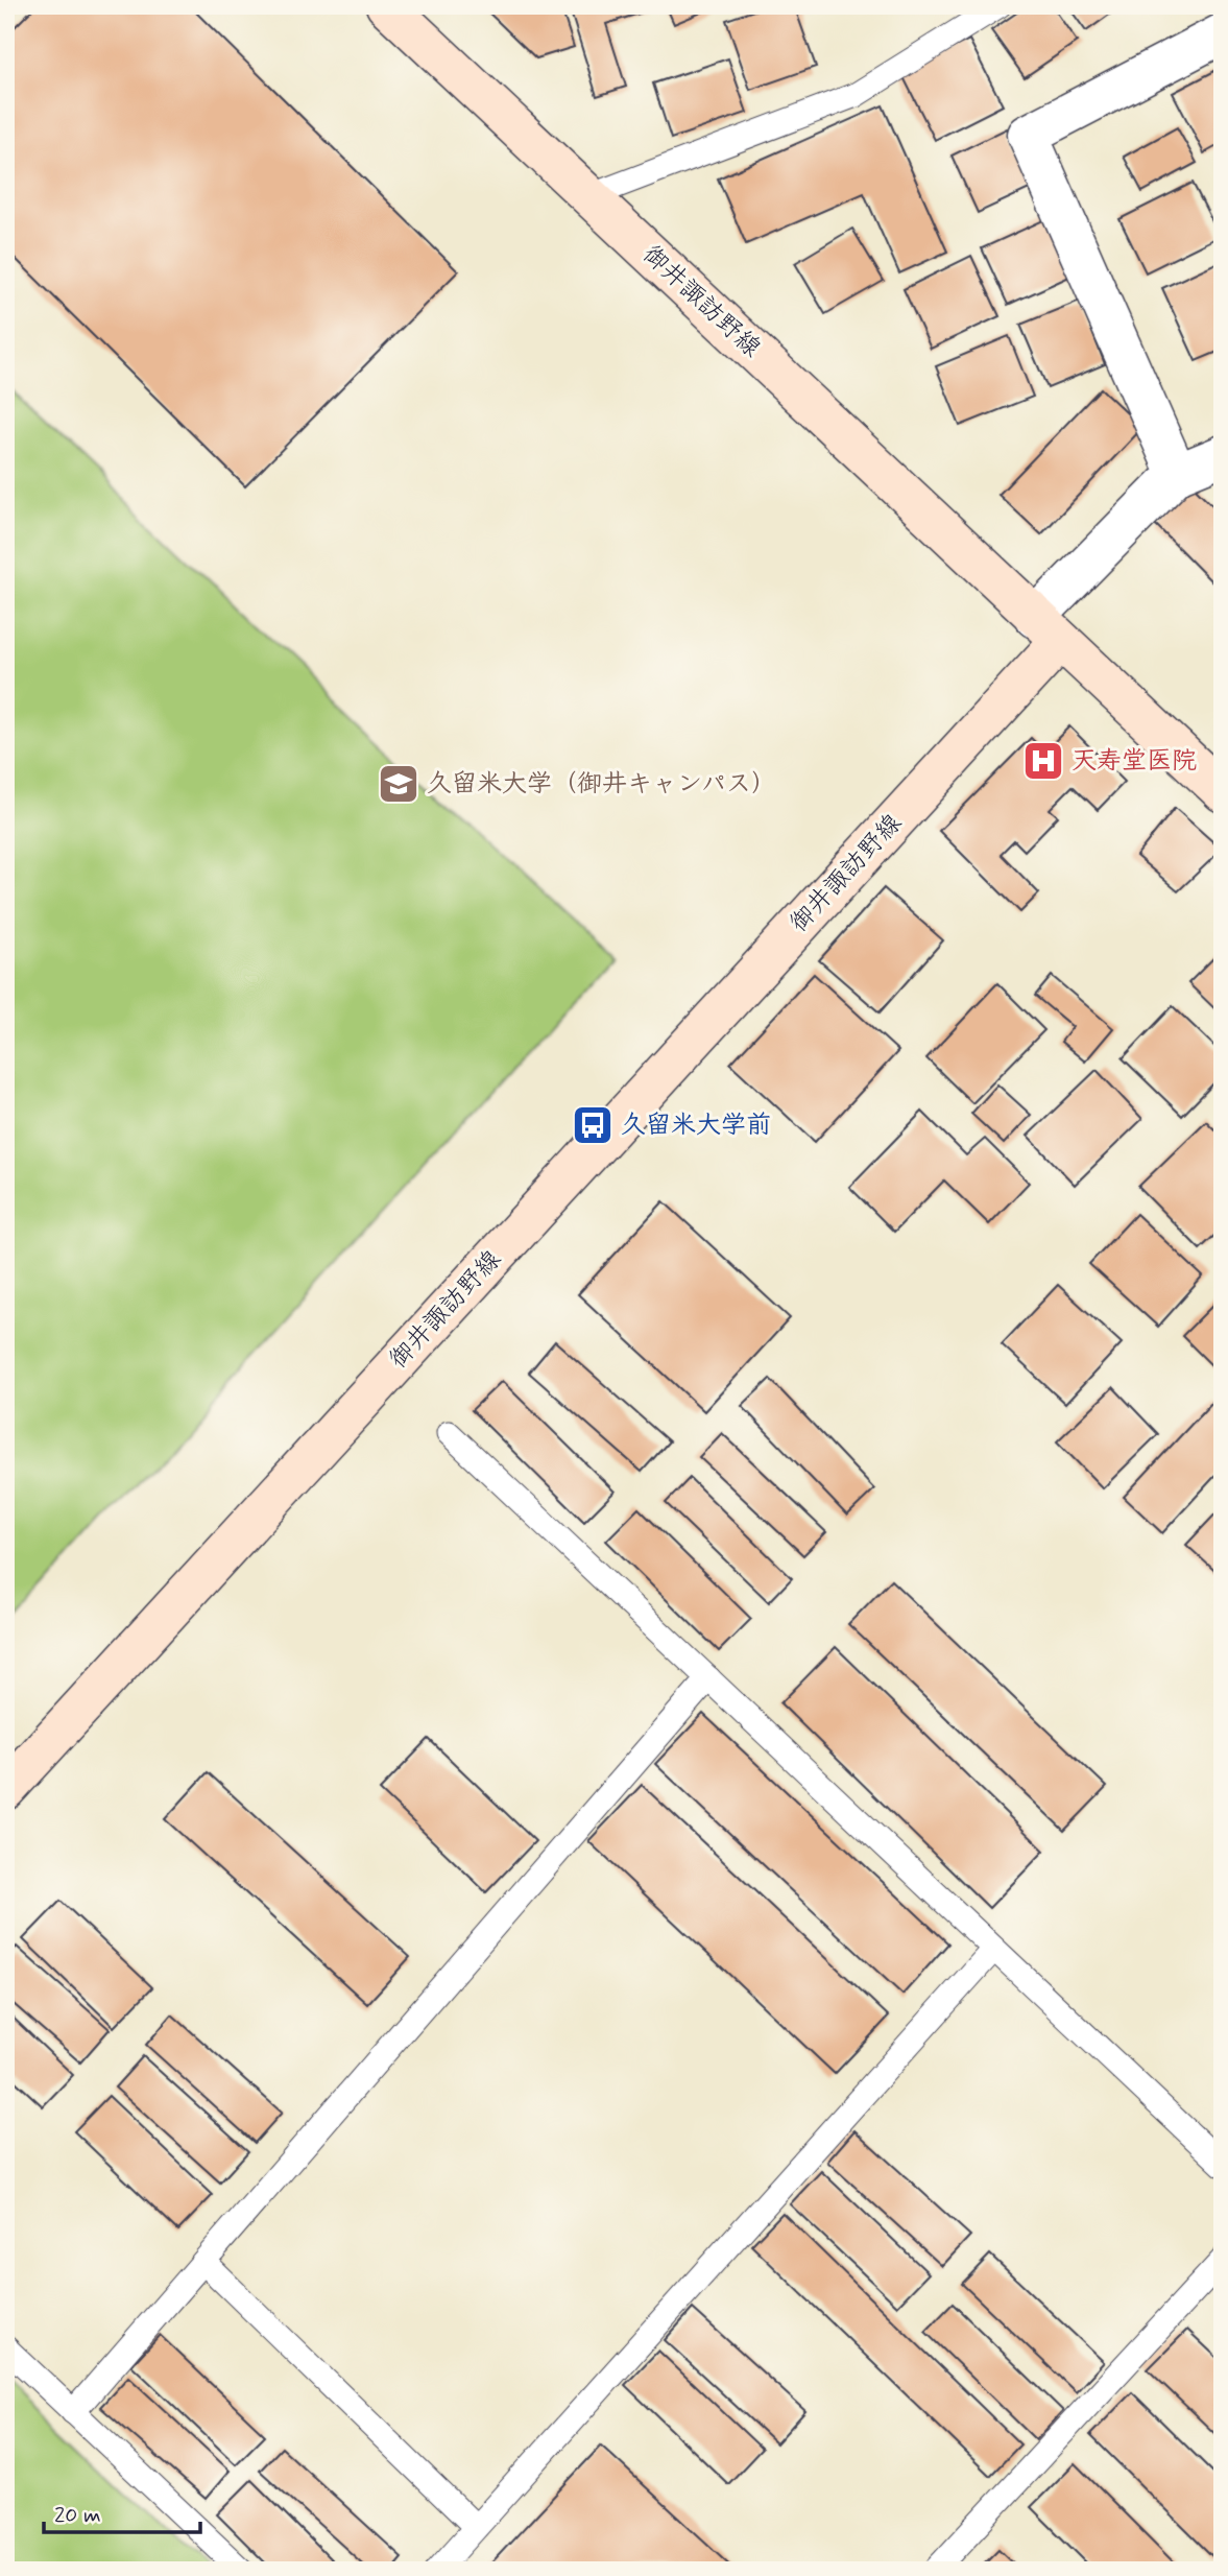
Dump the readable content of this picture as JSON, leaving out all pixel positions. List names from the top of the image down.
{
  "streets": {
    "main road": ["御井諏訪野線"]
  },
  "places": {
    "hospital": ["天寿堂医院"],
    "school or university": ["久留米大学（御井キャンパス）"],
    "bus stop": ["久留米大学前"]
  },
  "scale_bar": "20 m"
}
